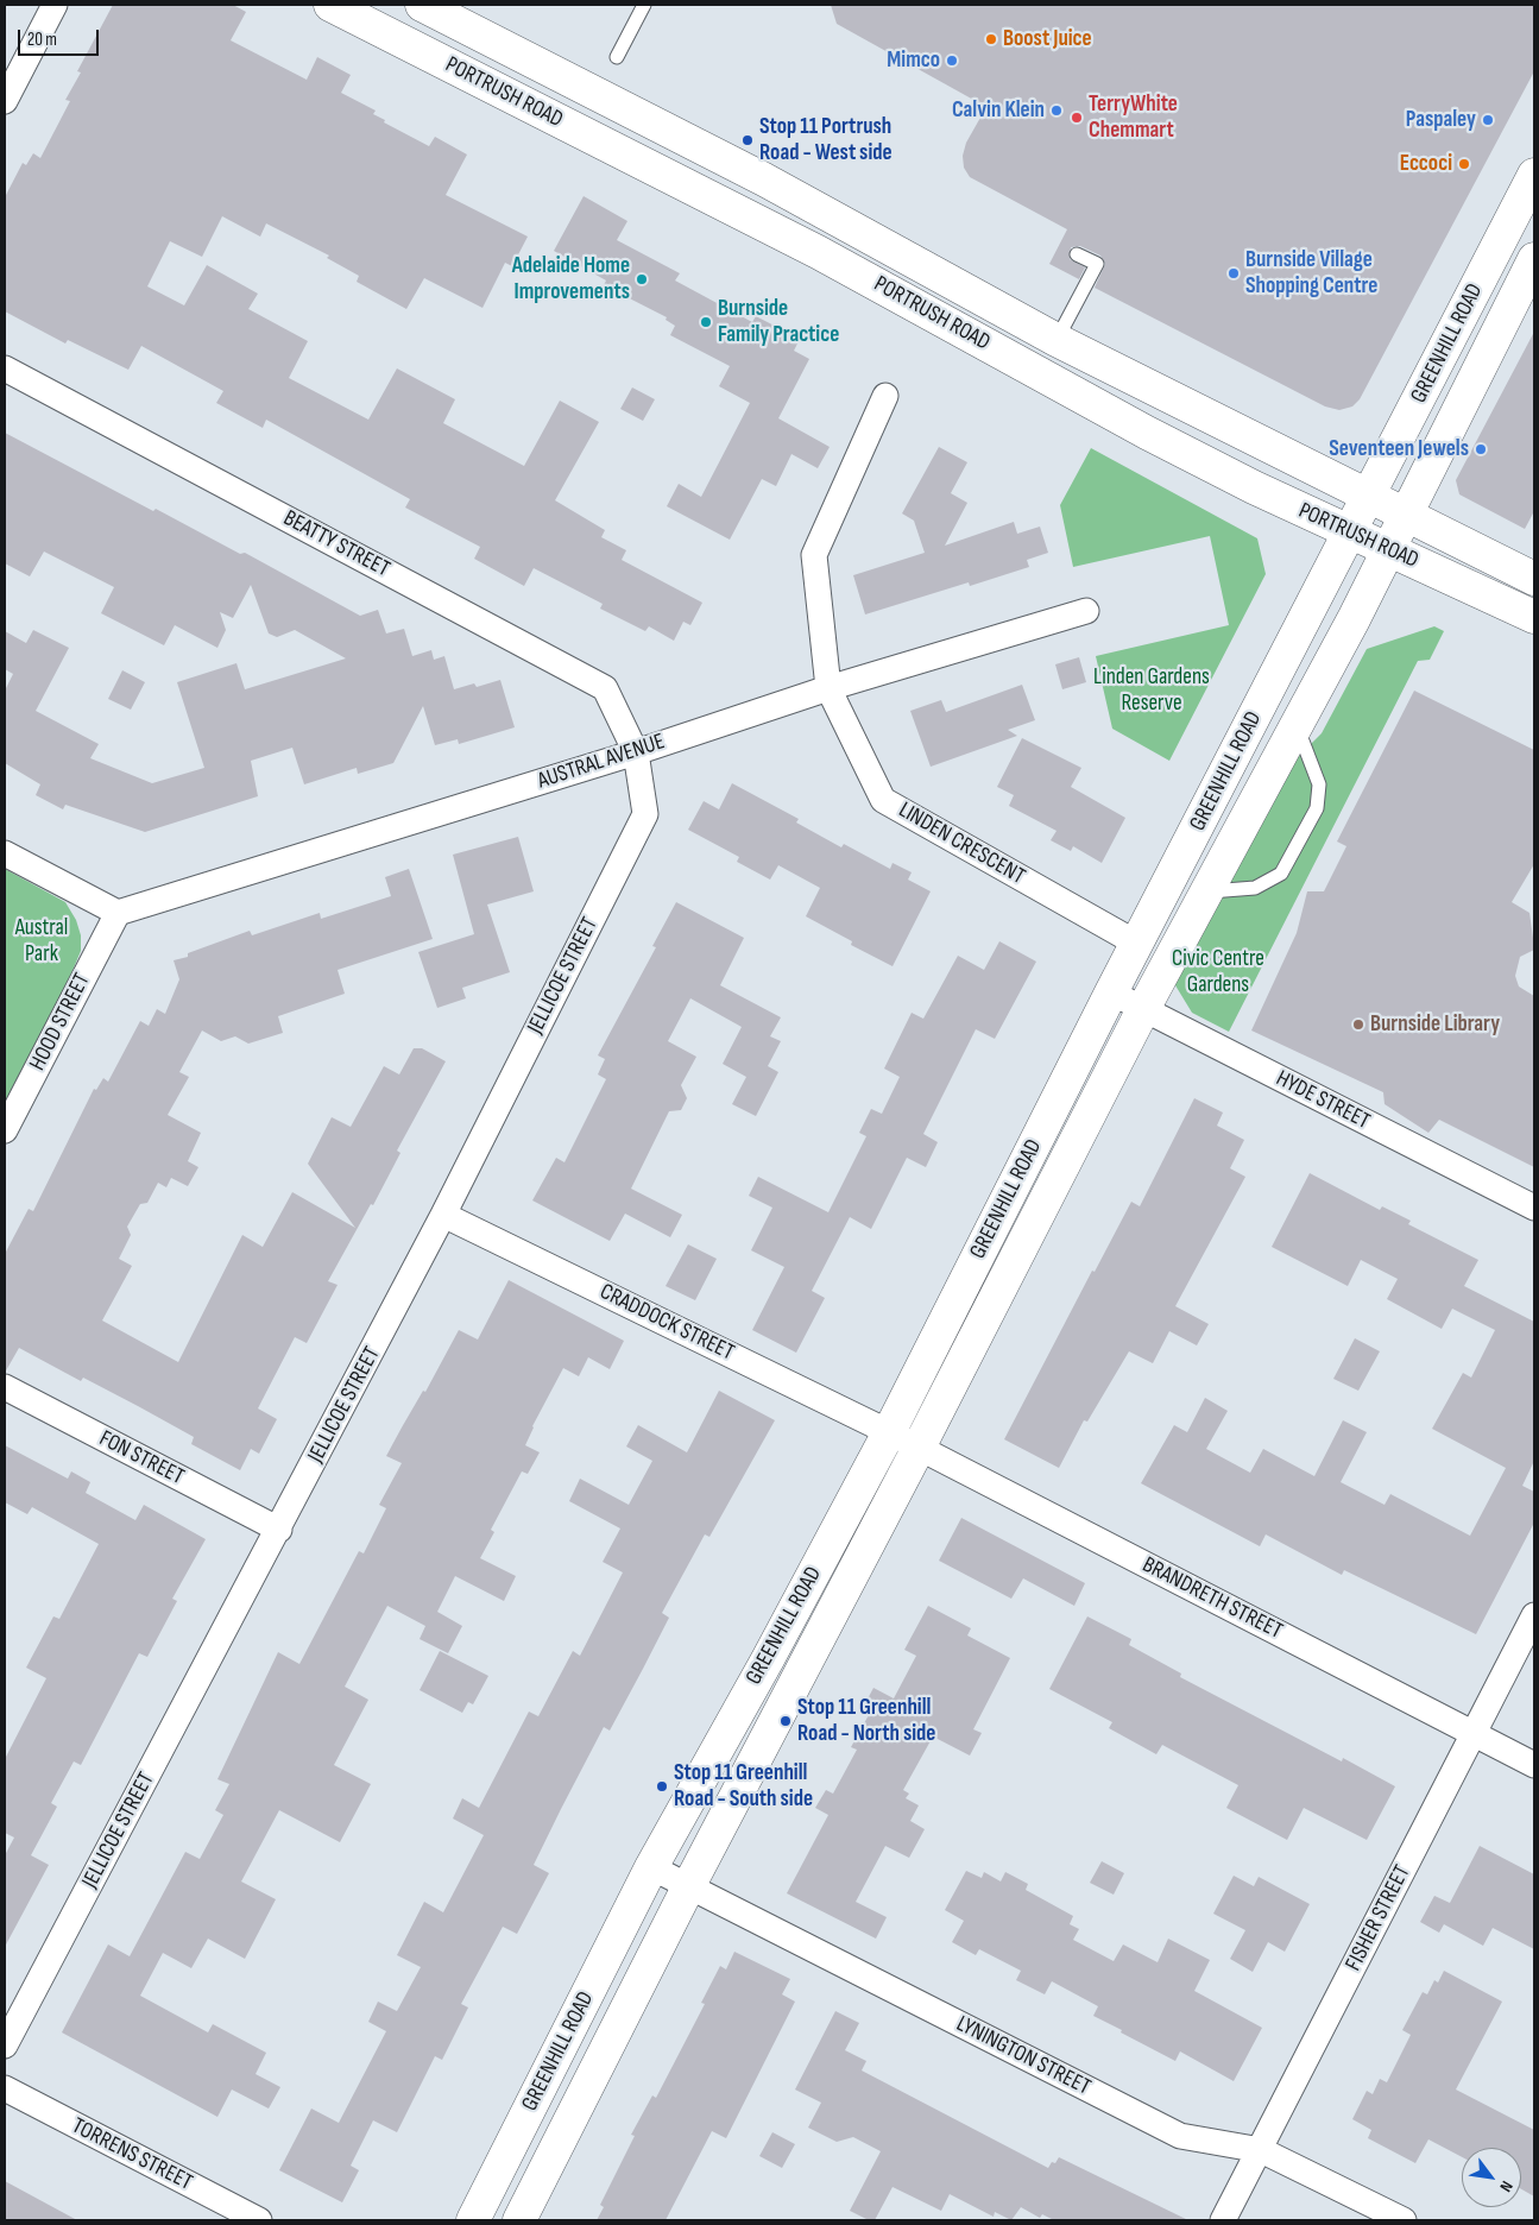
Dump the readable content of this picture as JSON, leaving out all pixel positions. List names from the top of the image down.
{
  "streets": {
    "main road": ["PORTRUSH ROAD", "GREENHILL ROAD"],
    "street": [
      "BEATTY STREET",
      "AUSTRAL AVENUE",
      "LINDEN CRESCENT",
      "JELLICOE STREET",
      "HOOD STREET",
      "HYDE STREET",
      "CRADDOCK STREET",
      "FON STREET",
      "BRANDRETH STREET",
      "FISHER STREET",
      "LYNINGTON STREET",
      "TORRENS STREET"
    ]
  },
  "crossings": [
    ["PORTRUSH ROAD", "GREENHILL ROAD"],
    ["GREENHILL ROAD", "LINDEN CRESCENT"],
    ["GREENHILL ROAD", "HYDE STREET"],
    ["GREENHILL ROAD", "CRADDOCK STREET"],
    ["GREENHILL ROAD", "BRANDRETH STREET"],
    ["GREENHILL ROAD", "LYNINGTON STREET"],
    ["BEATTY STREET", "AUSTRAL AVENUE"],
    ["BEATTY STREET", "JELLICOE STREET"],
    ["AUSTRAL AVENUE", "LINDEN CRESCENT"],
    ["AUSTRAL AVENUE", "JELLICOE STREET"],
    ["AUSTRAL AVENUE", "HOOD STREET"],
    ["JELLICOE STREET", "CRADDOCK STREET"],
    ["JELLICOE STREET", "FON STREET"],
    ["CRADDOCK STREET", "BRANDRETH STREET"],
    ["BRANDRETH STREET", "FISHER STREET"],
    ["FISHER STREET", "LYNINGTON STREET"]
  ],
  "parks": ["Linden Gardens Reserve", "Austral Park", "Civic Centre Gardens"],
  "places": [
    "Boost Juice",
    "Mimco",
    "Calvin Klein",
    "TerryWhite Chemmart",
    "Paspaley",
    "Stop 11 Portrush Road - West side",
    "Eccoci",
    "Burnside Village Shopping Centre",
    "Adelaide Home Improvements",
    "Burnside Family Practice",
    "Seventeen Jewels",
    "Burnside Library",
    "Stop 11 Greenhill Road - North side",
    "Stop 11 Greenhill Road - South side"
  ],
  "scale_bar": "20 m",
  "north": "bottom right"
}
